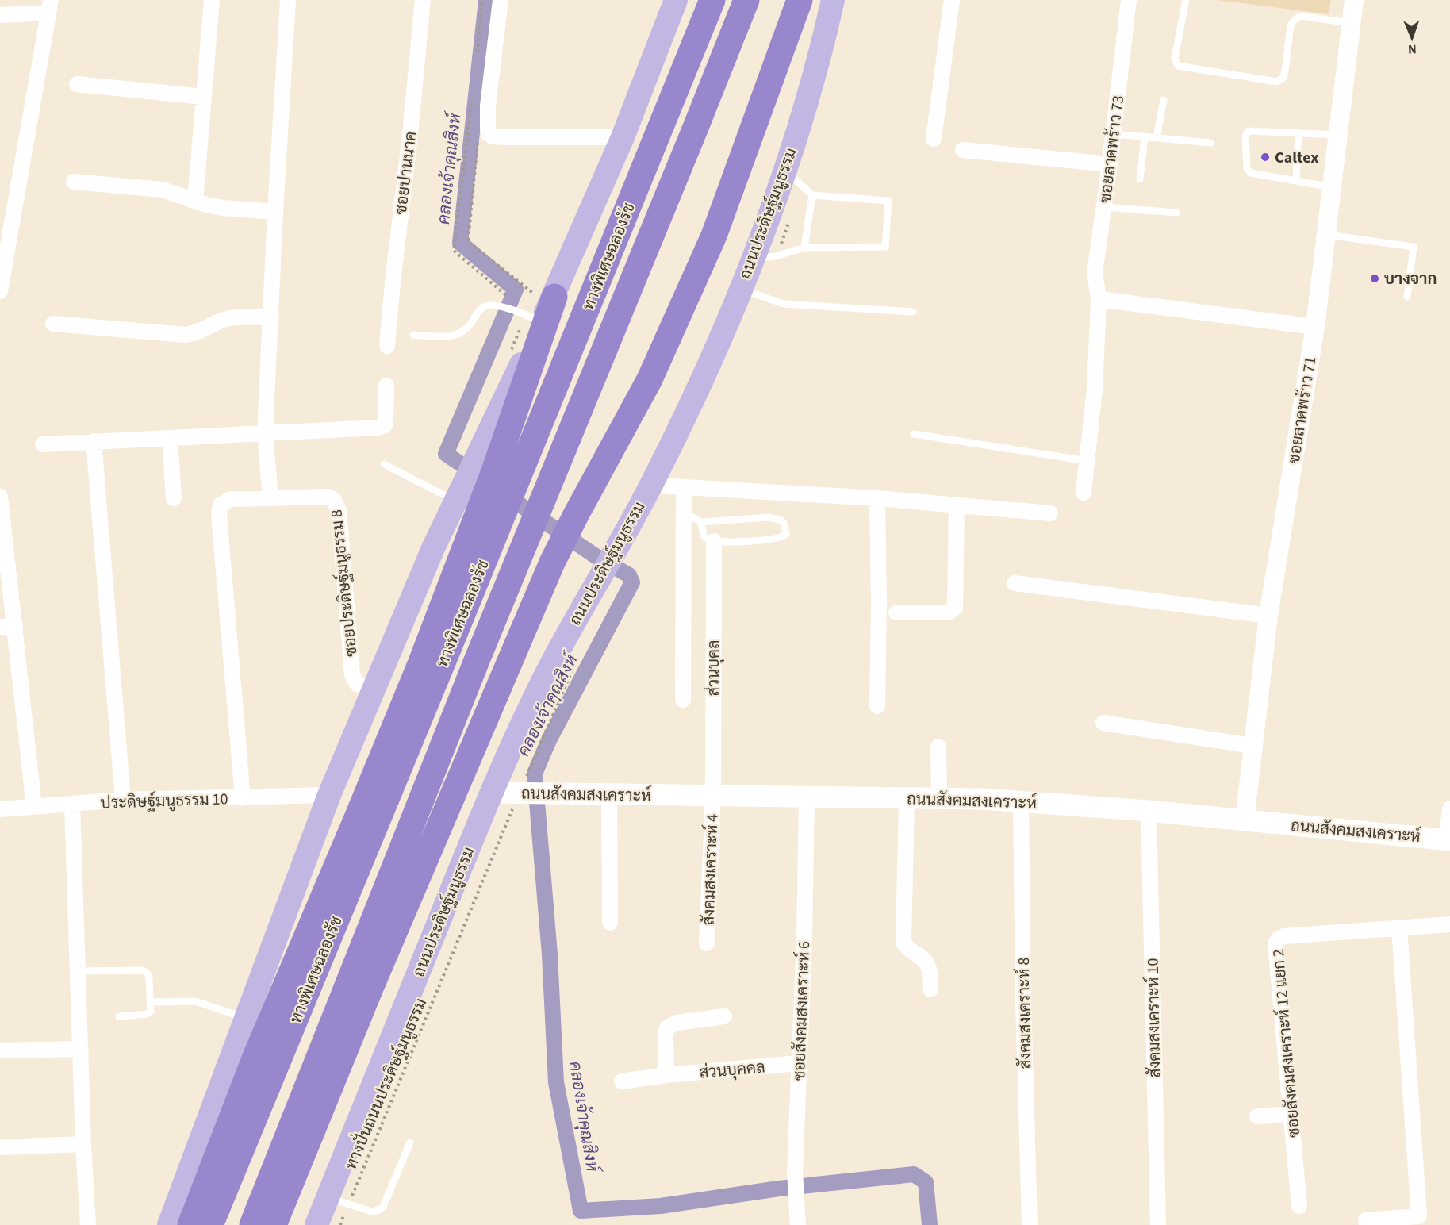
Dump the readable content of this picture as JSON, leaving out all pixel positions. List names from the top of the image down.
{
  "streets": {
    "highway": ["ทางพิเศษฉลองรัช"],
    "main road": ["ถนนประดิษฐ์มนูธรรม", "ถนนสังคมสงเคราะห์"],
    "street": [
      "ซอยลาดพร้าว 73",
      "ซอยปานนาค",
      "ซอยลาดพร้าว 71",
      "ซอยประดิษฐ์มนูธรรม 8",
      "ส่วนบุคล",
      "ประดิษฐ์มนูธรรม 10",
      "สังคมสงเคราะห์ 4",
      "ซอยสังคมสงเคราะห์ 6",
      "สังคมสงเคราะห์ 8",
      "สังคมสงเคราะห์ 10",
      "ซอยสังคมสงเคราะห์ 12 แยก 2",
      "ส่วนบุคคล"
    ],
    "path": ["ทางปั่นถนนประดิษฐ์มนูธรรม"]
  },
  "crossings": [
    ["ถนนประดิษฐ์มนูธรรม", "ถนนสังคมสงเคราะห์"],
    ["ถนนประดิษฐ์มนูธรรม", "ทางปั่นถนนประดิษฐ์มนูธรรม"],
    ["ซอยลาดพร้าว 71", "ถนนสังคมสงเคราะห์"],
    ["ซอยประดิษฐ์มนูธรรม 8", "ประดิษฐ์มนูธรรม 10"],
    ["ส่วนบุคล", "ถนนสังคมสงเคราะห์"],
    ["ส่วนบุคล", "สังคมสงเคราะห์ 4"],
    ["ถนนสังคมสงเคราะห์", "สังคมสงเคราะห์ 4"],
    ["ถนนสังคมสงเคราะห์", "ซอยสังคมสงเคราะห์ 6"],
    ["ถนนสังคมสงเคราะห์", "สังคมสงเคราะห์ 8"],
    ["ถนนสังคมสงเคราะห์", "สังคมสงเคราะห์ 10"],
    ["ถนนสังคมสงเคราะห์", "ทางปั่นถนนประดิษฐ์มนูธรรม"],
    ["ซอยสังคมสงเคราะห์ 6", "ส่วนบุคคล"]
  ],
  "water": ["คลองเจ้าคุณสิงห์"],
  "places": ["Caltex", "บางจาก"],
  "north": "bottom"
}
